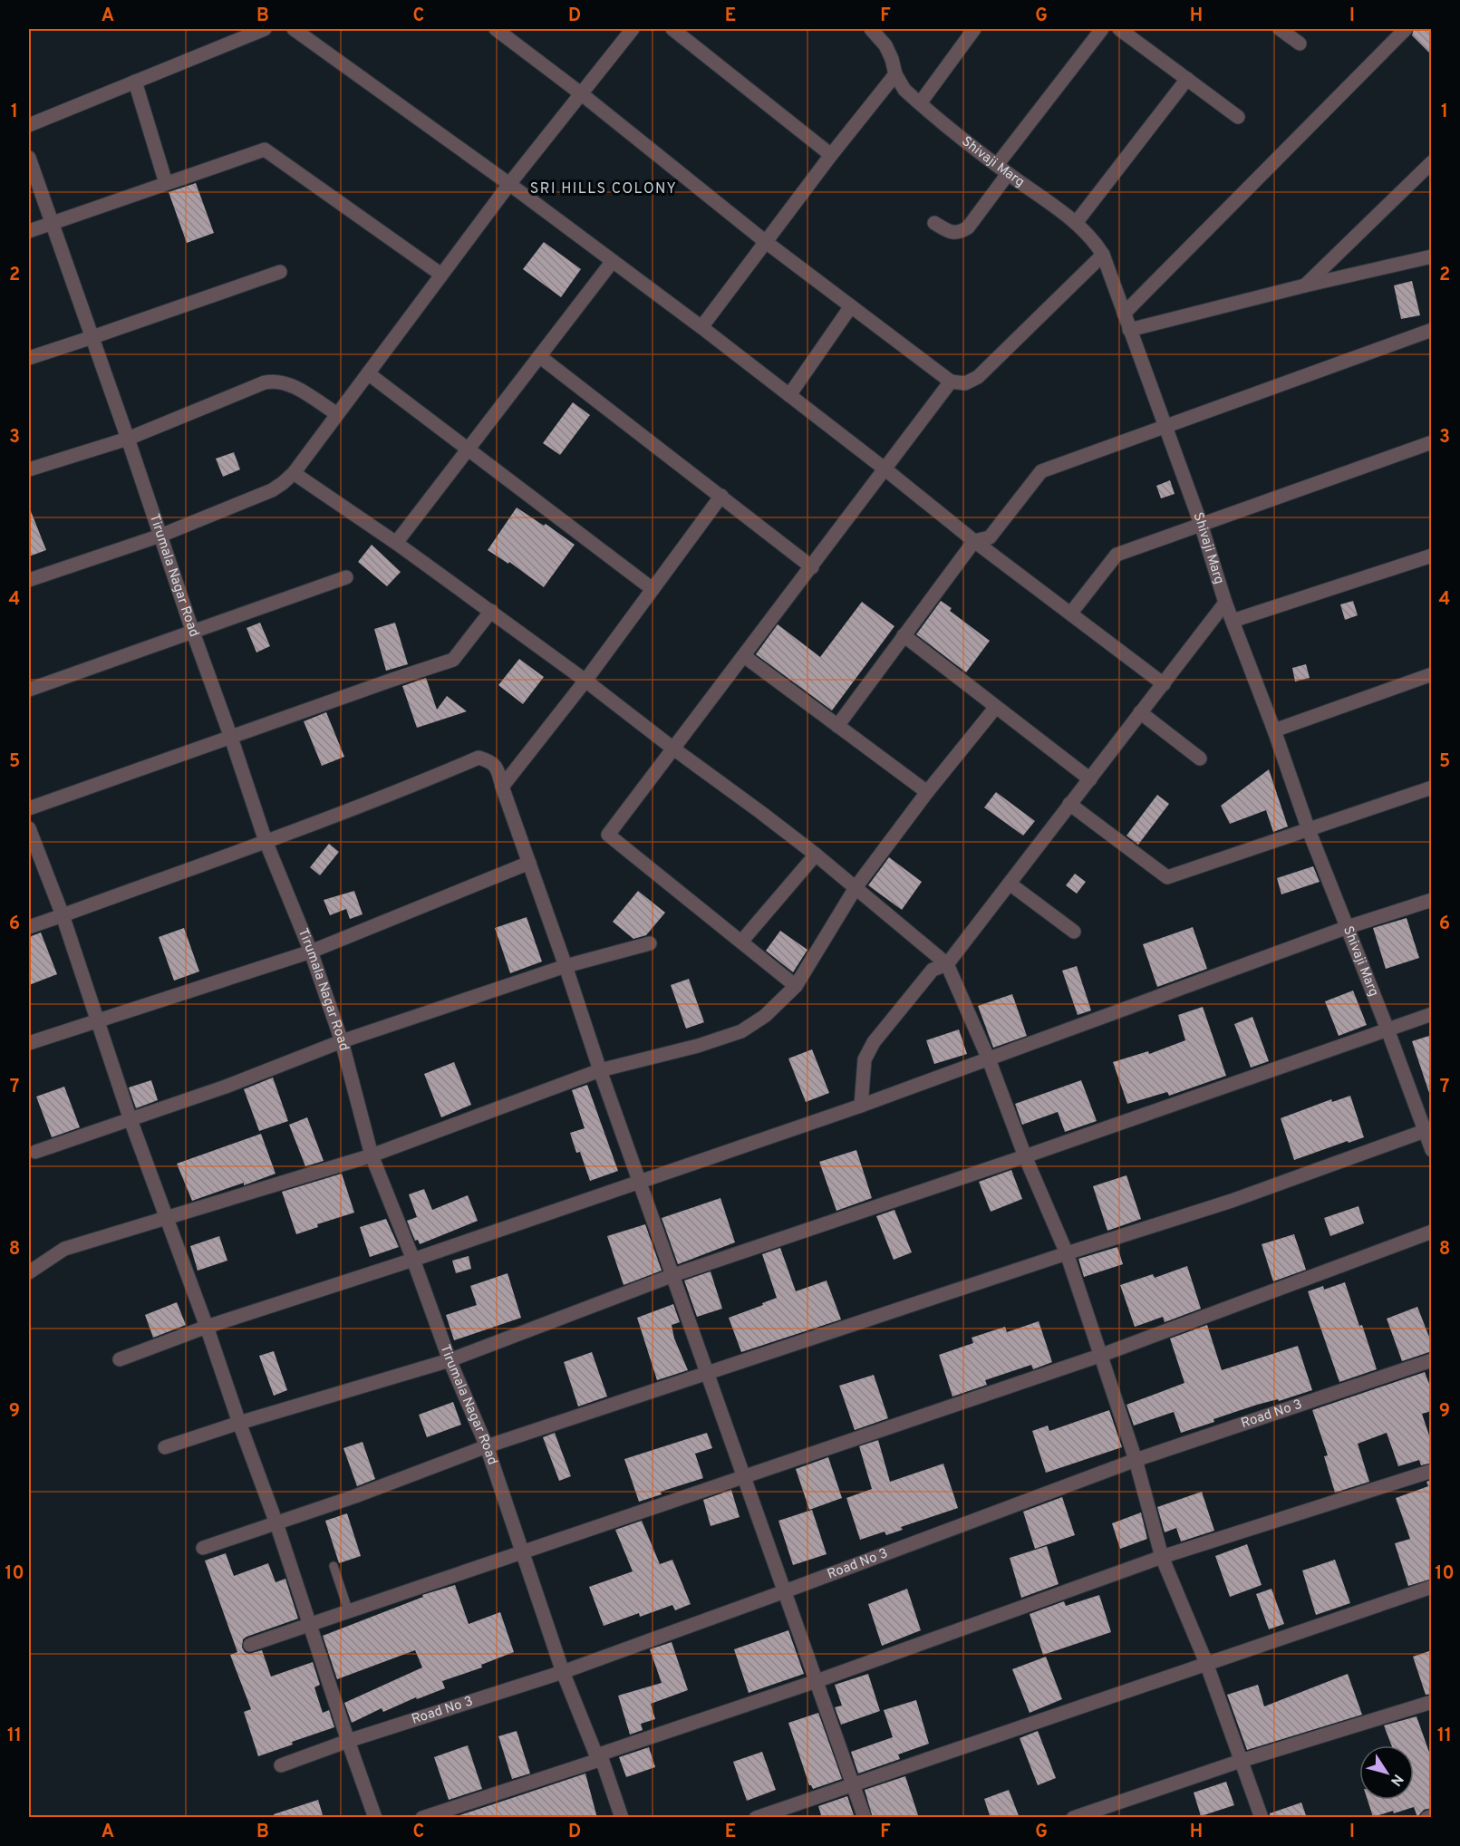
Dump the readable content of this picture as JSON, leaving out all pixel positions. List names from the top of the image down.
{
  "streets": {
    "street": ["Shivaji Marg", "Tirumala Nagar Road", "Road No 3"]
  },
  "crossings": [
    ["Tirumala Nagar Road", "Road No 3"]
  ],
  "districts": ["SRI HILLS COLONY"],
  "north": "bottom right",
  "grid": {
    "columns": [
      "A",
      "B",
      "C",
      "D",
      "E",
      "F",
      "G",
      "H",
      "I"
    ],
    "rows": [
      "1",
      "2",
      "3",
      "4",
      "5",
      "6",
      "7",
      "8",
      "9",
      "10",
      "11"
    ]
  }
}
